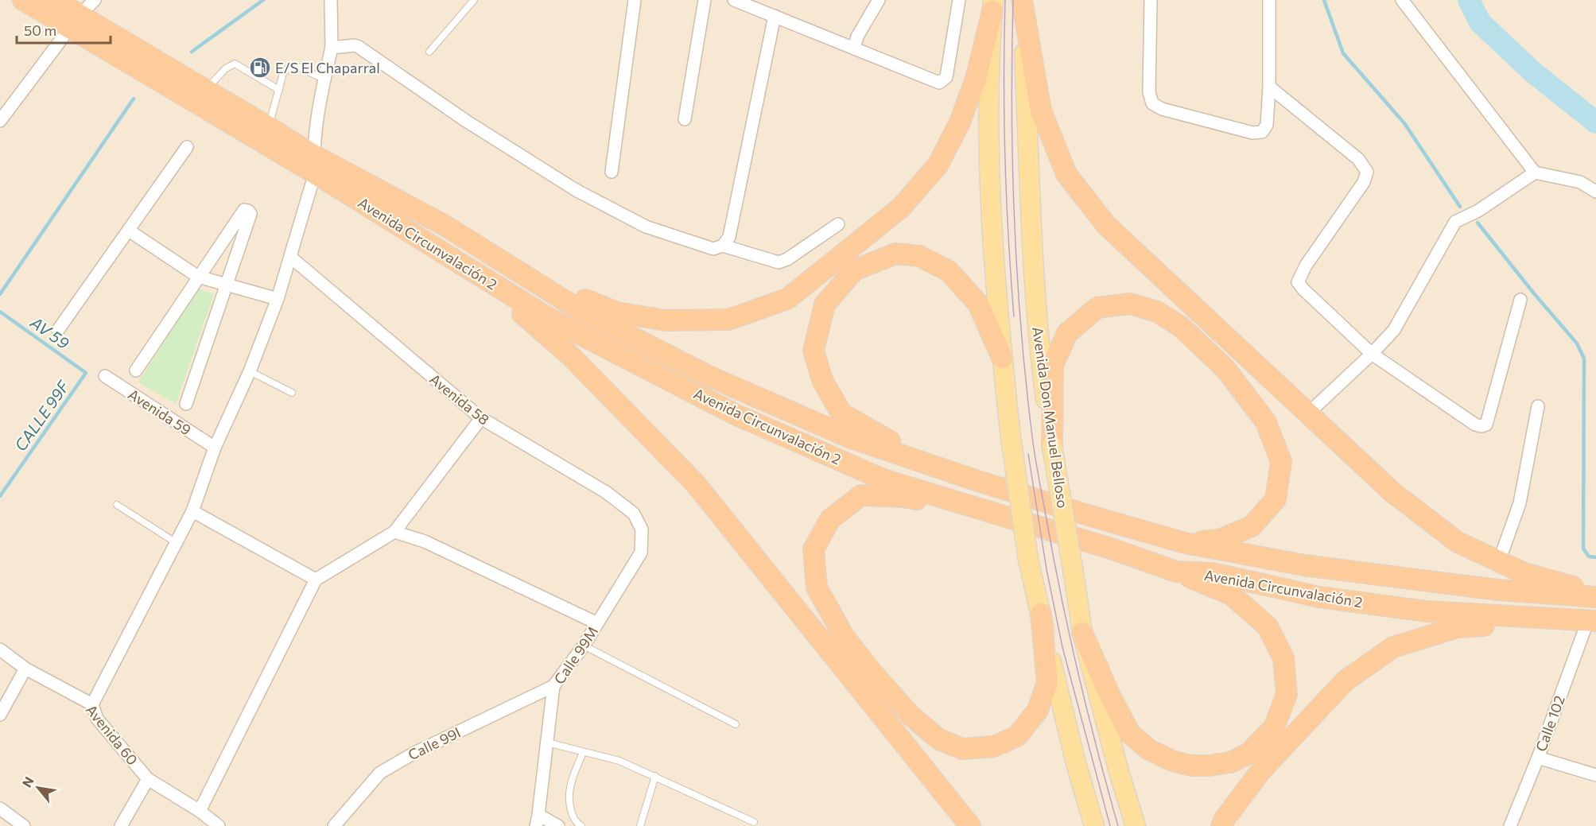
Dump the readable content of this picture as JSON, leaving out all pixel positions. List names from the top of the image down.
{
  "streets": {
    "highway": ["Avenida Circunvalación 2"],
    "main road": ["Avenida Don Manuel Belloso"],
    "street": [
      "Avenida 58",
      "Avenida 59",
      "Calle 99M",
      "Calle 102",
      "Avenida 60",
      "Calle 99I"
    ]
  },
  "crossings": [
    ["Avenida Circunvalación 2", "Calle 102"],
    ["Avenida 58", "Calle 99M"],
    ["Calle 99M", "Calle 99I"]
  ],
  "water": ["AV 59", "CALLE 99F"],
  "places": {
    "fuel station": ["E/S El Chaparral"]
  },
  "scale_bar": "50 m",
  "north": "top left"
}
